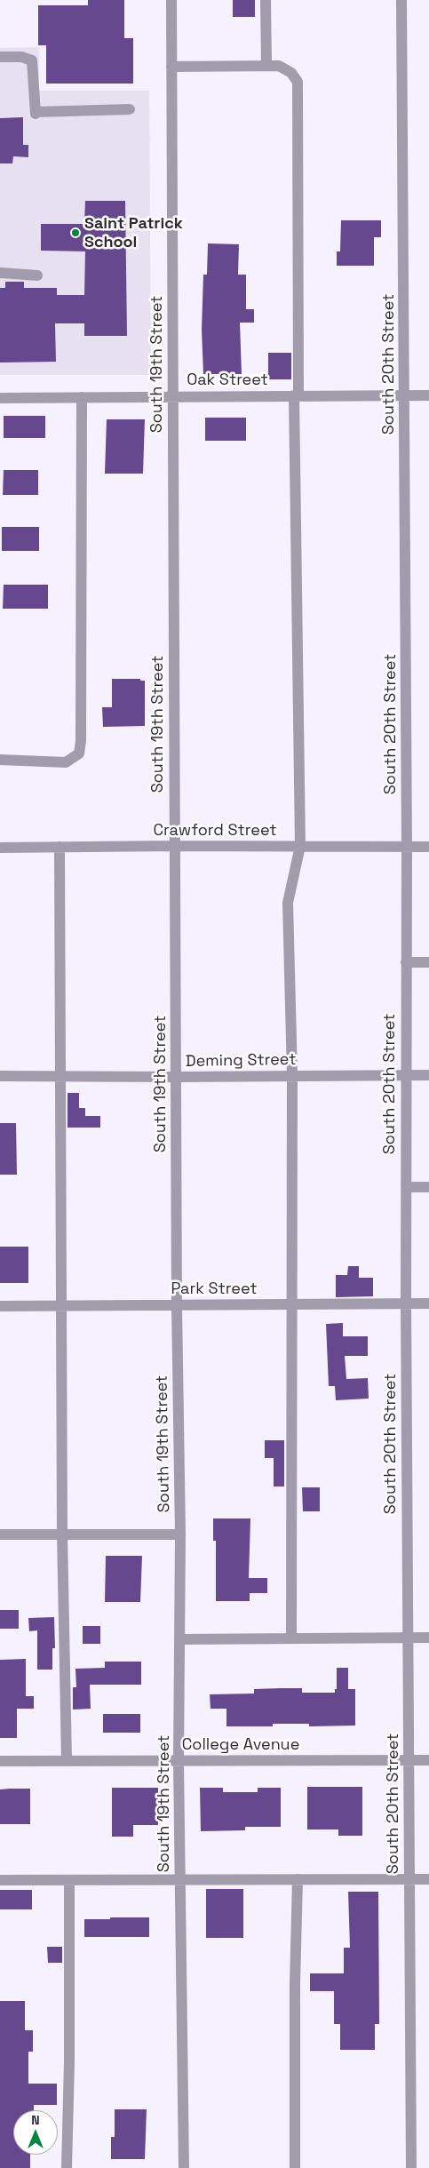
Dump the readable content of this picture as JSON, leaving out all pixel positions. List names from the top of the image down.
{
  "streets": {
    "street": [
      "South 19th Street",
      "South 20th Street",
      "Oak Street",
      "Crawford Street",
      "Deming Street",
      "Park Street",
      "College Avenue"
    ]
  },
  "crossings": [
    ["South 19th Street", "Oak Street"],
    ["South 19th Street", "Crawford Street"],
    ["South 19th Street", "Deming Street"],
    ["South 19th Street", "Park Street"],
    ["South 19th Street", "College Avenue"],
    ["South 20th Street", "Oak Street"],
    ["South 20th Street", "Crawford Street"],
    ["South 20th Street", "Deming Street"],
    ["South 20th Street", "Park Street"],
    ["South 20th Street", "College Avenue"]
  ],
  "places": ["Saint Patrick School"],
  "north": "top"
}
